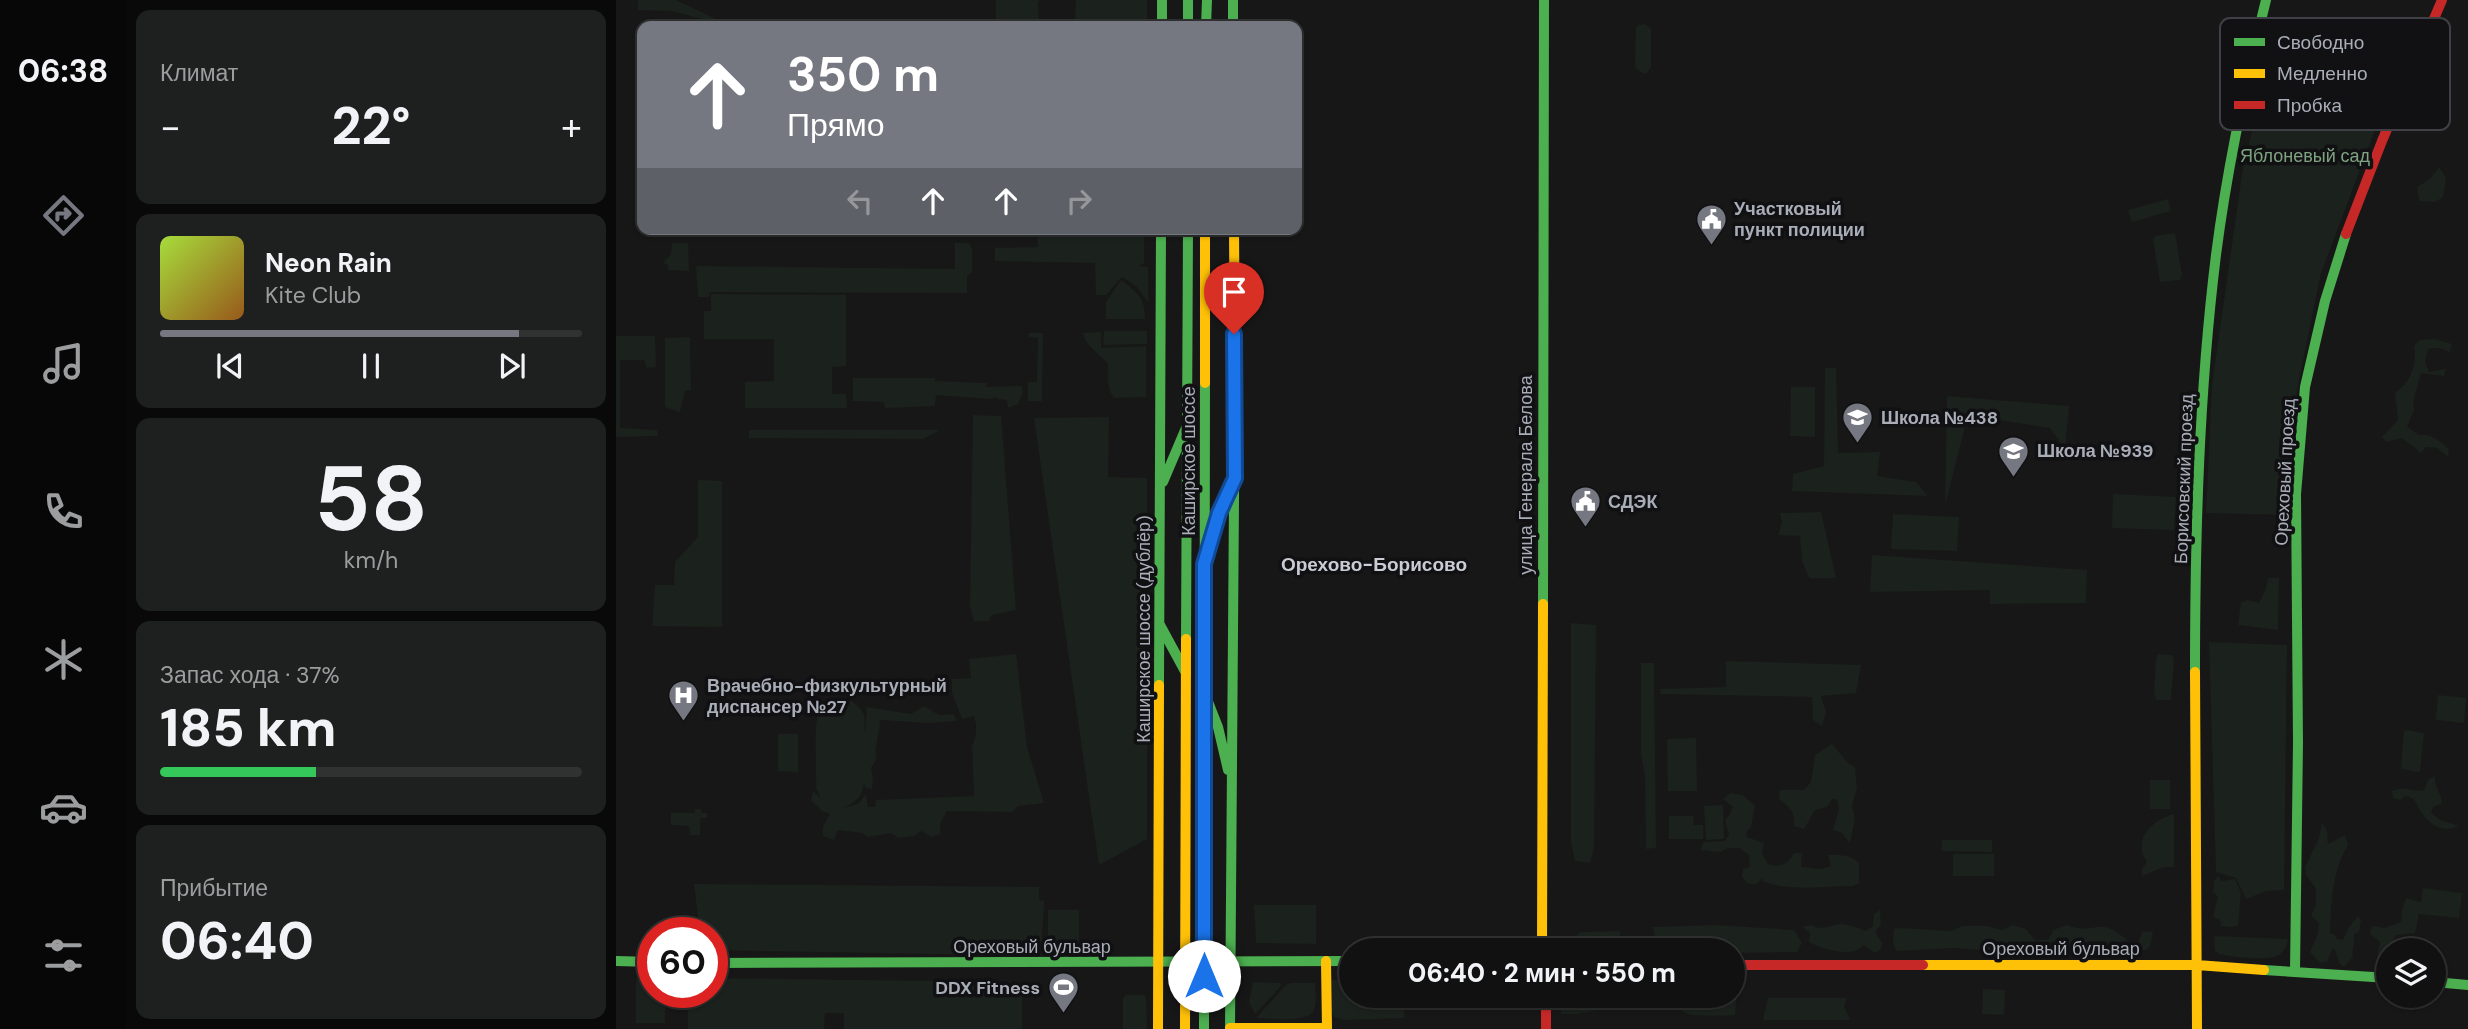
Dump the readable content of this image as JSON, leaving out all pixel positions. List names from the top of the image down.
{
  "streets": {
    "main road": [
      "Каширское шоссе",
      "Ореховый проезд",
      "улица Генерала Белова",
      "Борисовский проезд",
      "Каширское шоссе (дублёр)",
      "Ореховый бульвар"
    ]
  },
  "crossings": [
    ["Каширское шоссе", "Ореховый бульвар"],
    ["Ореховый проезд", "Ореховый бульвар"],
    ["Борисовский проезд", "Ореховый бульвар"],
    ["Каширское шоссе (дублёр)", "Ореховый бульвар"]
  ],
  "districts": ["Орехово-Борисово"],
  "parks": ["Яблоневый сад"],
  "places": {
    "public building": ["Участковый пункт полиции", "СДЭК"],
    "school or university": ["Школа №438", "Школа №939"],
    "hospital": ["Врачебно-физкультурный диспансер №27"],
    "sports": ["DDX Fitness"]
  },
  "legend": ["Свободно", "Медленно", "Пробка"],
  "page": {
    "tabs": "06:38",
    "tile": [
      "Климат",
      ["58", "km/h"],
      ["Запас хода · 37%", "185 km"],
      ["Прибытие", "06:40"]
    ],
    "turn": ["350 m", "Прямо"],
    "heat": ["−", "22°", "+"],
    "song": ["Neon Rain", "Kite Club"],
    "limit": "60",
    "trip": "06:40 · 2 мин · 550 m"
  }
}
